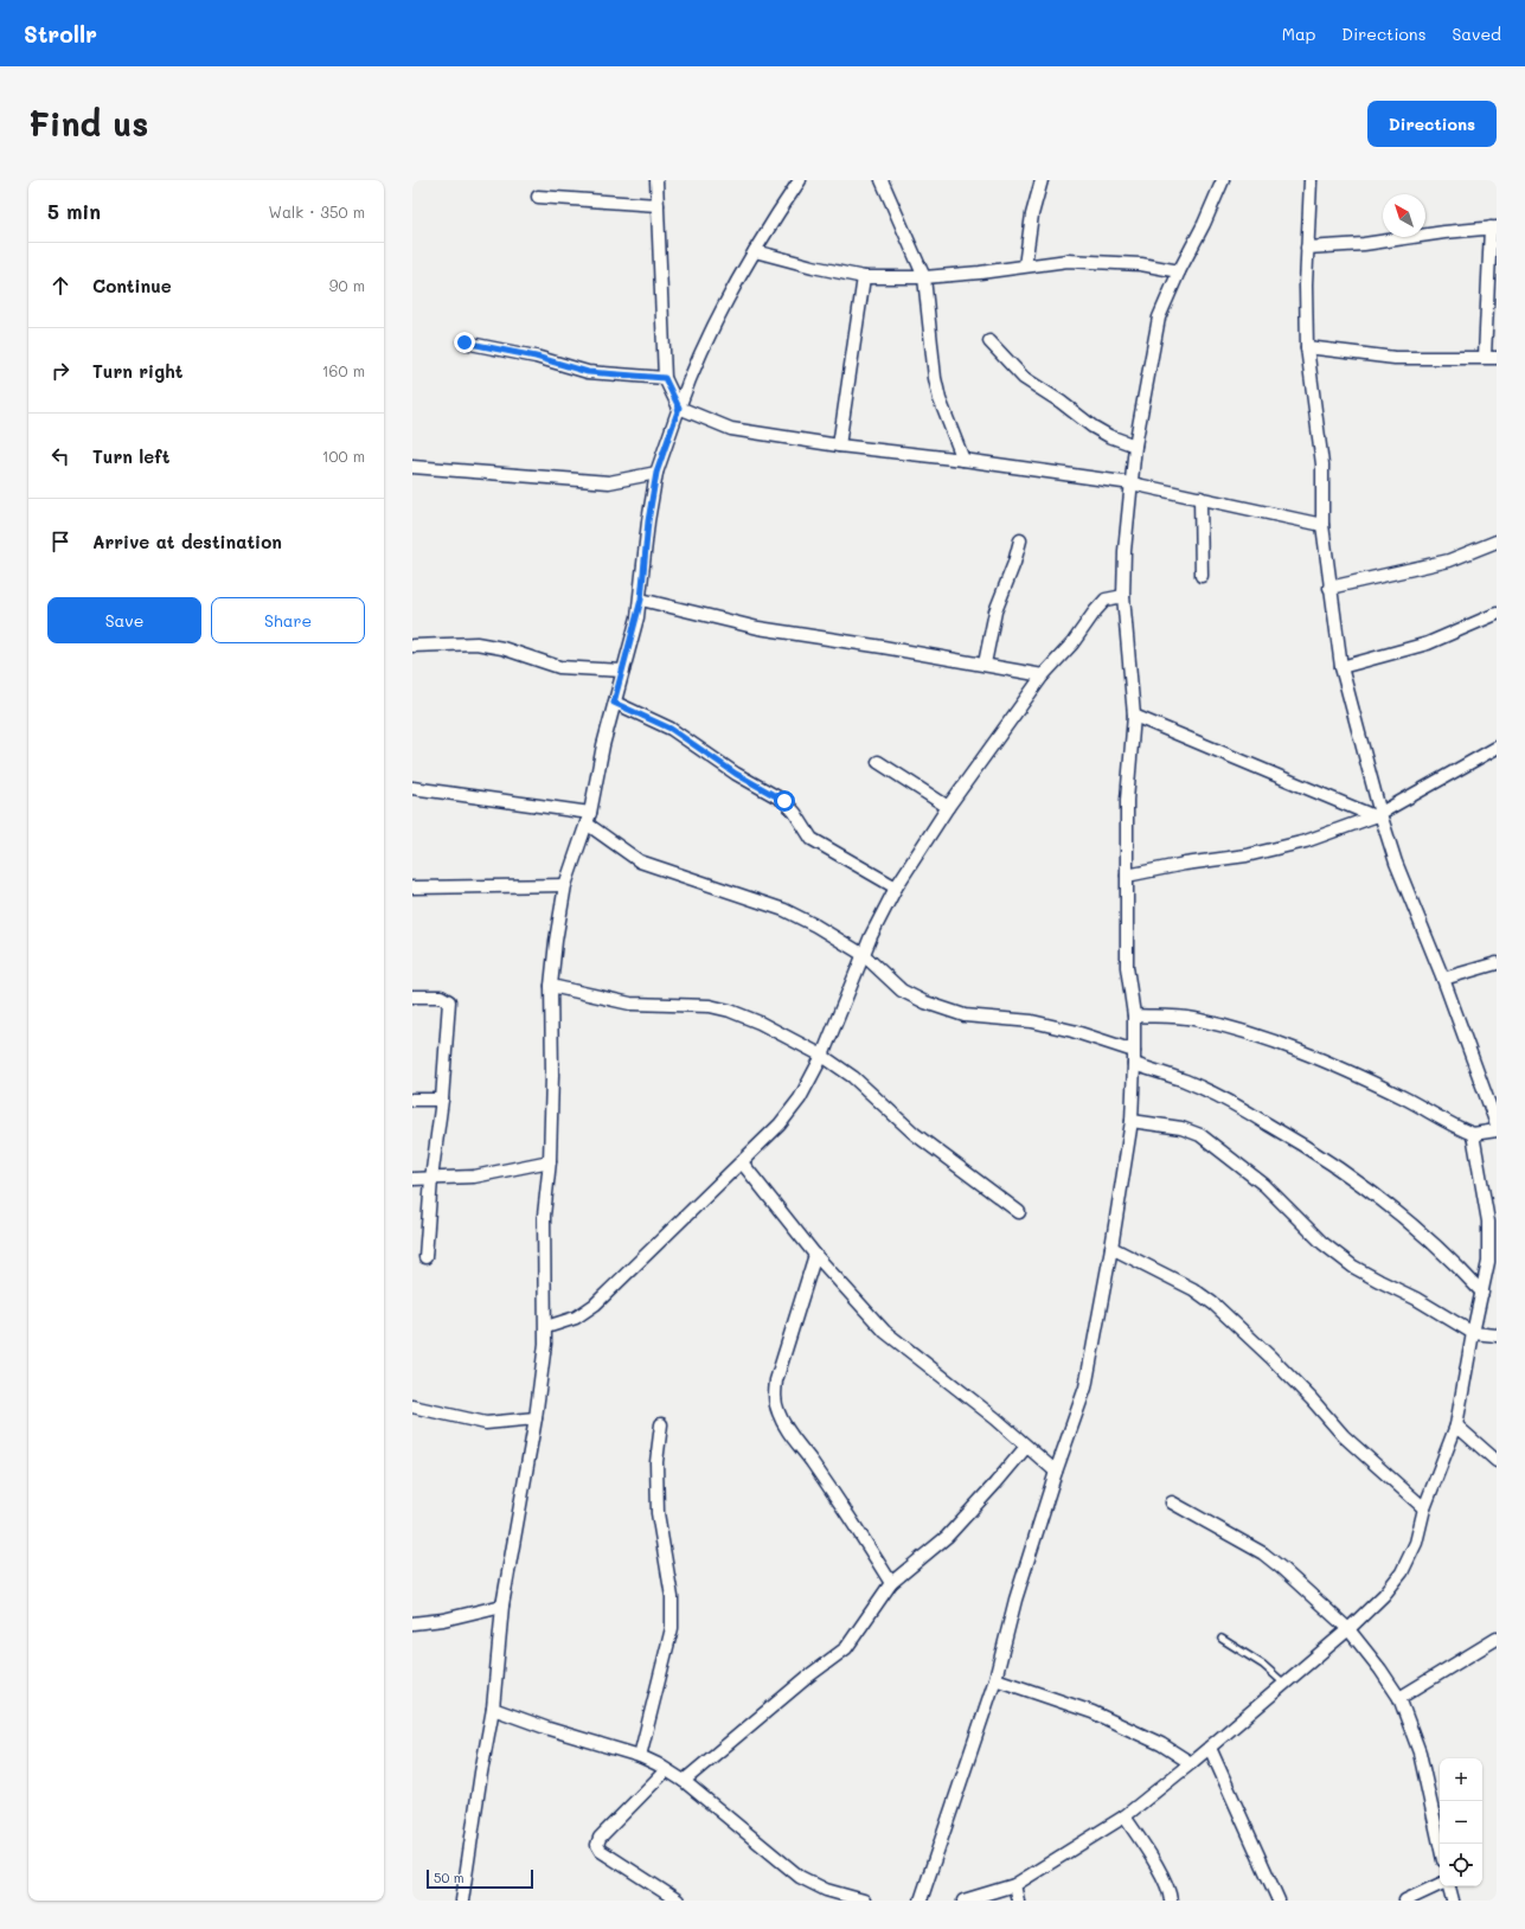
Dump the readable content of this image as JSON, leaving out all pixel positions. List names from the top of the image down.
{
  "scale_bar": "50 m",
  "north": "top left",
  "page": {
    "header": "Strollr",
    "nav": ["Map", "Directions", "Saved"],
    "buttons": [
      "Directions",
      ["Save", "Share"]
    ],
    "title": "Find us",
    "heading": ["5 min", "Walk · 350 m"],
    "list": [
      ["Continue", "90 m"],
      ["Turn right", "160 m"],
      ["Turn left", "100 m"],
      "Arrive at destination"
    ],
    "map_buttons": ["+", "−"],
    "scale": "50 m"
  }
}
